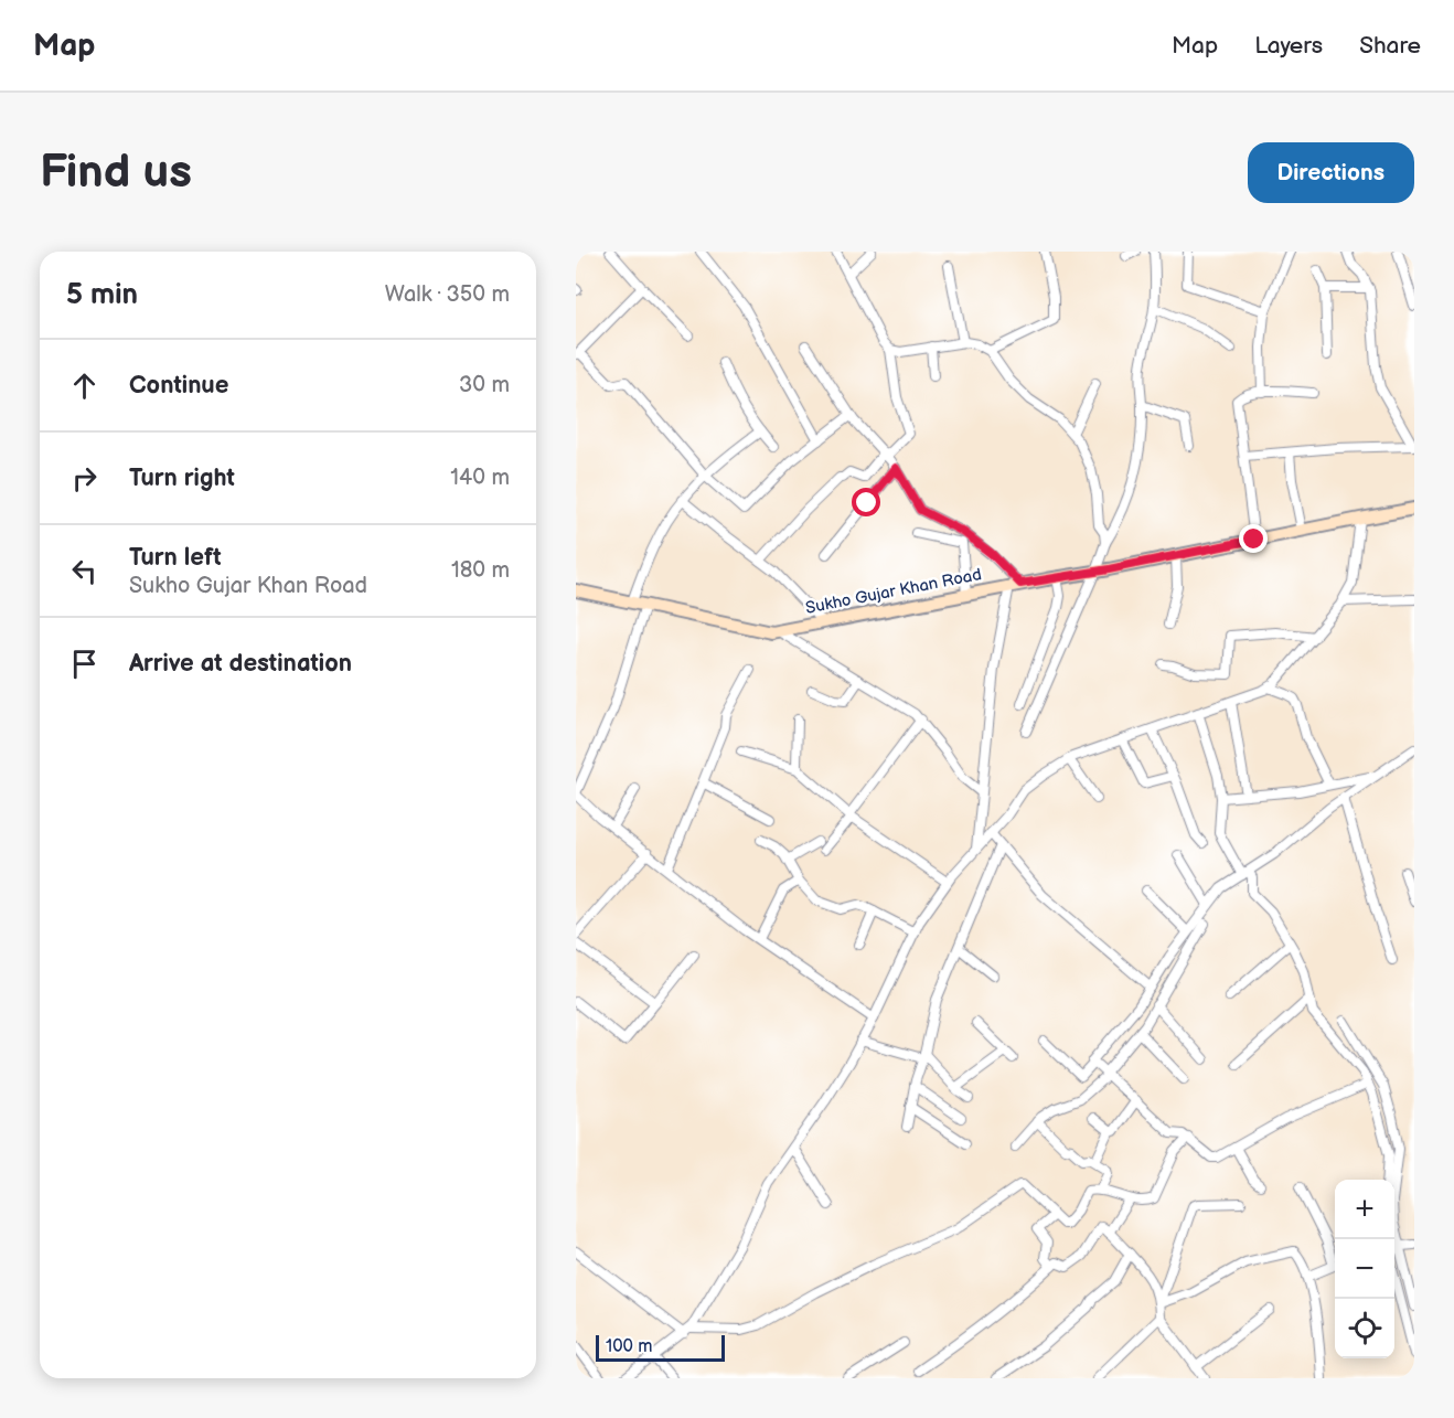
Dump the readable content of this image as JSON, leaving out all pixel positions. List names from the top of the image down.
{
  "streets": {
    "main road": ["Sukho Gujar Khan Road"]
  },
  "scale_bar": "100 m",
  "page": {
    "header": "Map",
    "nav": ["Map", "Layers", "Share"],
    "buttons": "Directions",
    "title": "Find us",
    "heading": ["5 min", "Walk · 350 m"],
    "list": [
      ["Continue", "30 m"],
      ["Turn right", "140 m"],
      ["Turn left", "Sukho Gujar Khan Road", "180 m"],
      "Arrive at destination"
    ],
    "map_buttons": ["+", "−"],
    "scale": "100 m"
  }
}
